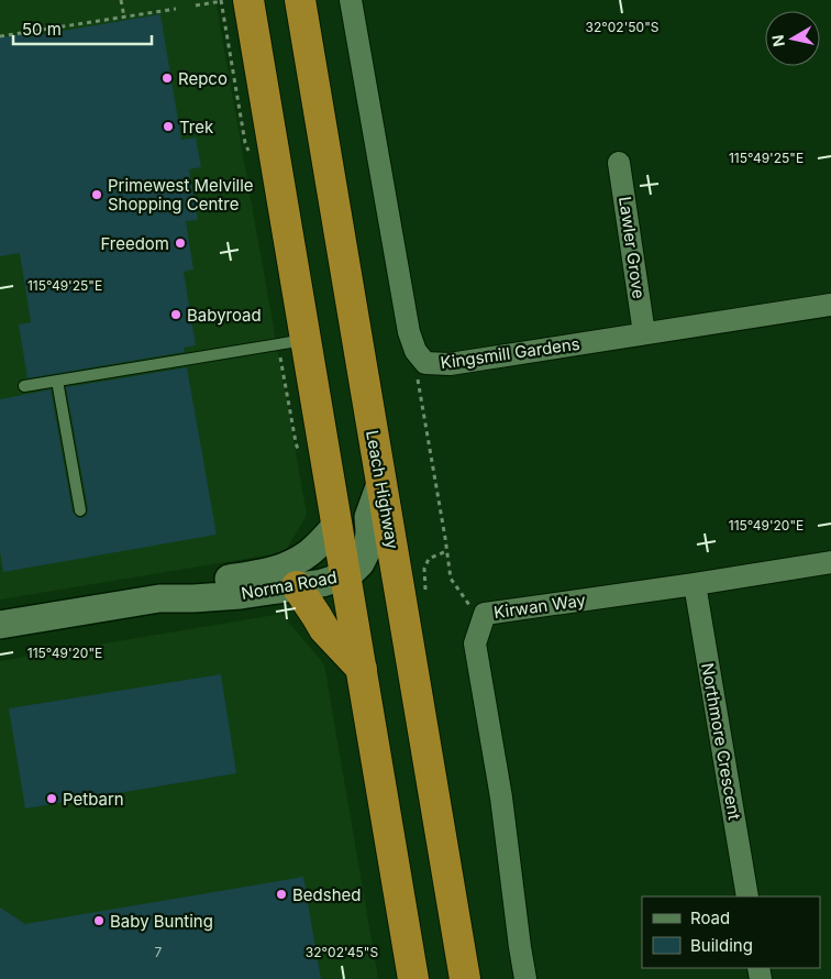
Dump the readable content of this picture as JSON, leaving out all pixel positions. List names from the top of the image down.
{
  "streets": {
    "highway": ["Leach Highway"],
    "street": [
      "Lawler Grove",
      "Kingsmill Gardens",
      "Norma Road",
      "Kirwan Way",
      "Northmore Crescent"
    ]
  },
  "crossings": [
    ["Lawler Grove", "Kingsmill Gardens"],
    ["Leach Highway", "Norma Road"],
    ["Kirwan Way", "Northmore Crescent"]
  ],
  "places": [
    "Repco",
    "Trek",
    "Primewest Melville Shopping Centre",
    "Freedom",
    "Babyroad",
    "Petbarn",
    "Bedshed",
    "Baby Bunting"
  ],
  "house_numbers": ["7"],
  "legend": ["Road", "Building"],
  "scale_bar": "50 m",
  "north": "left",
  "coordinates": [
    "32°02'50\"S",
    "115°49'25\"E",
    "115°49'20\"E",
    "32°02'45\"S"
  ]
}
